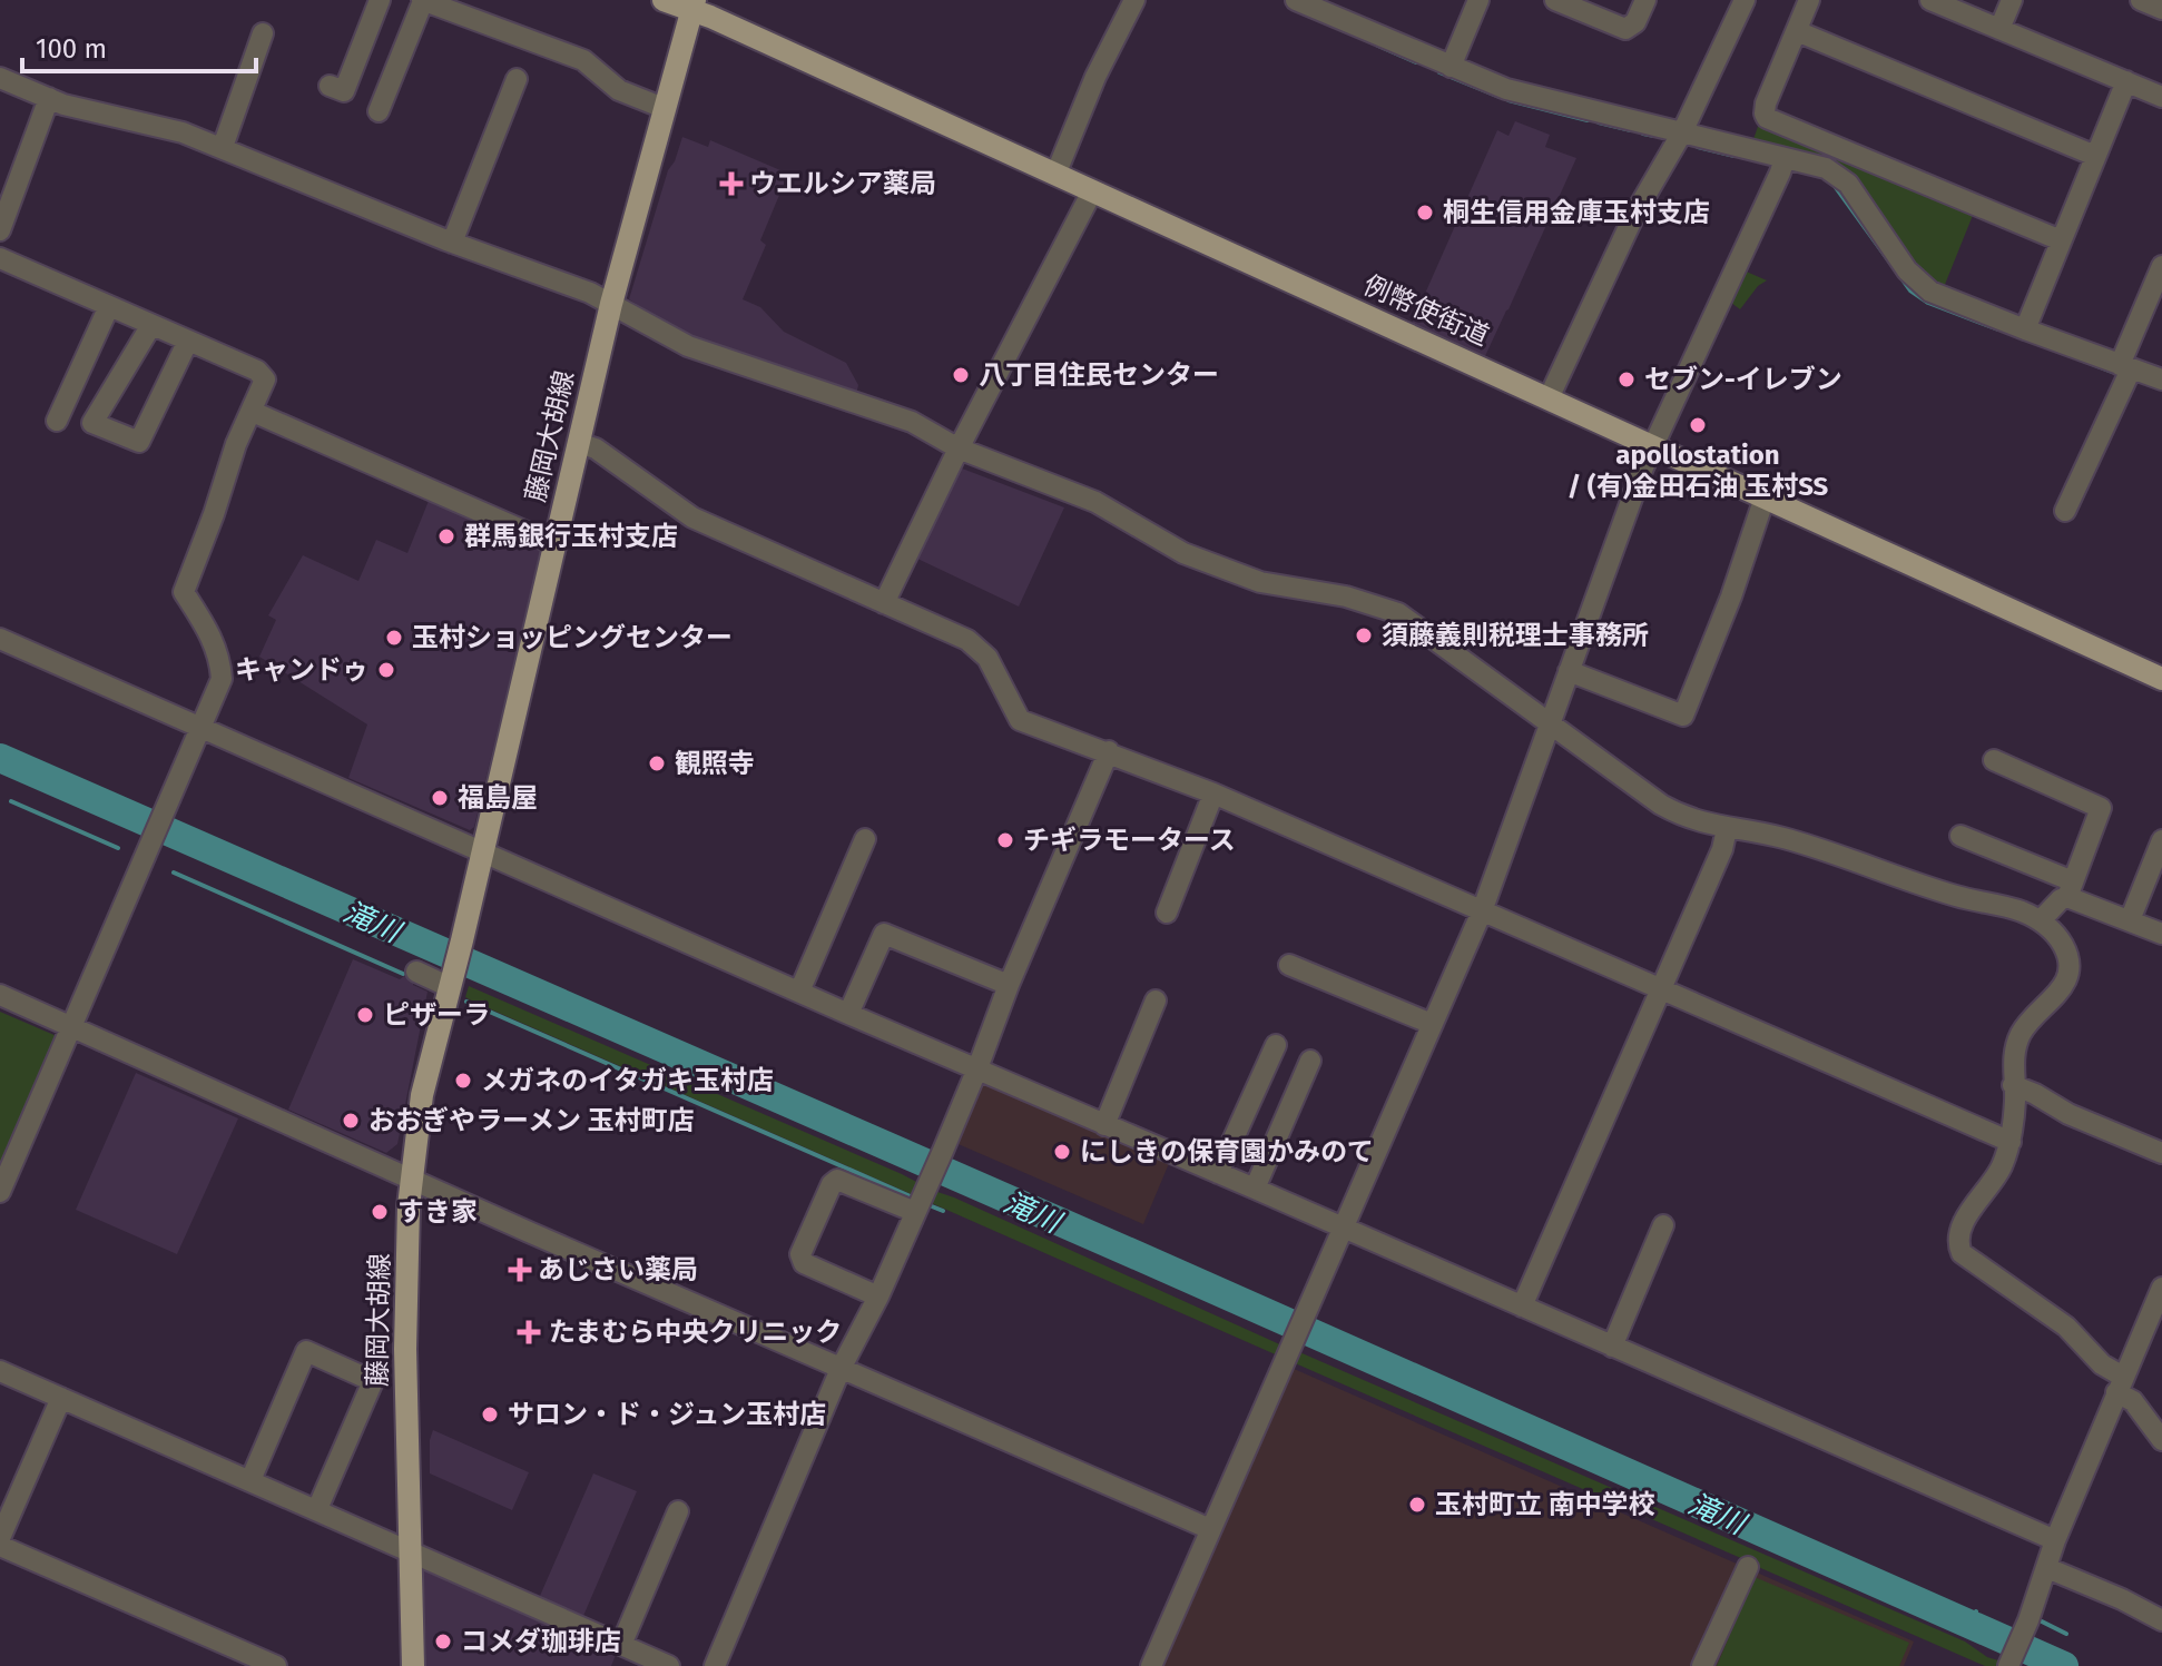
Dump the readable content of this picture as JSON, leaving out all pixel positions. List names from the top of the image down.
{
  "streets": {
    "main road": ["例幣使街道", "藤岡大胡線"]
  },
  "crossings": [
    ["例幣使街道", "藤岡大胡線"]
  ],
  "water": ["滝川"],
  "places": {
    "health": ["ウエルシア薬局", "あじさい薬局", "たまむら中央クリニック"],
    "other": [
      "桐生信用金庫玉村支店",
      "八丁目住民センター",
      "セブン-イレブン",
      "apollostation / (有)金田石油 玉村SS",
      "群馬銀行玉村支店",
      "須藤義則税理士事務所",
      "玉村ショッピングセンター",
      "キャンドゥ",
      "観照寺",
      "福島屋",
      "チギラモータース",
      "ピザーラ",
      "メガネのイタガキ玉村店",
      "おおぎやラーメン 玉村町店",
      "にしきの保育園かみのて",
      "すき家",
      "サロン・ド・ジュン玉村店",
      "玉村町立 南中学校",
      "コメダ珈琲店"
    ]
  },
  "scale_bar": "100 m"
}
